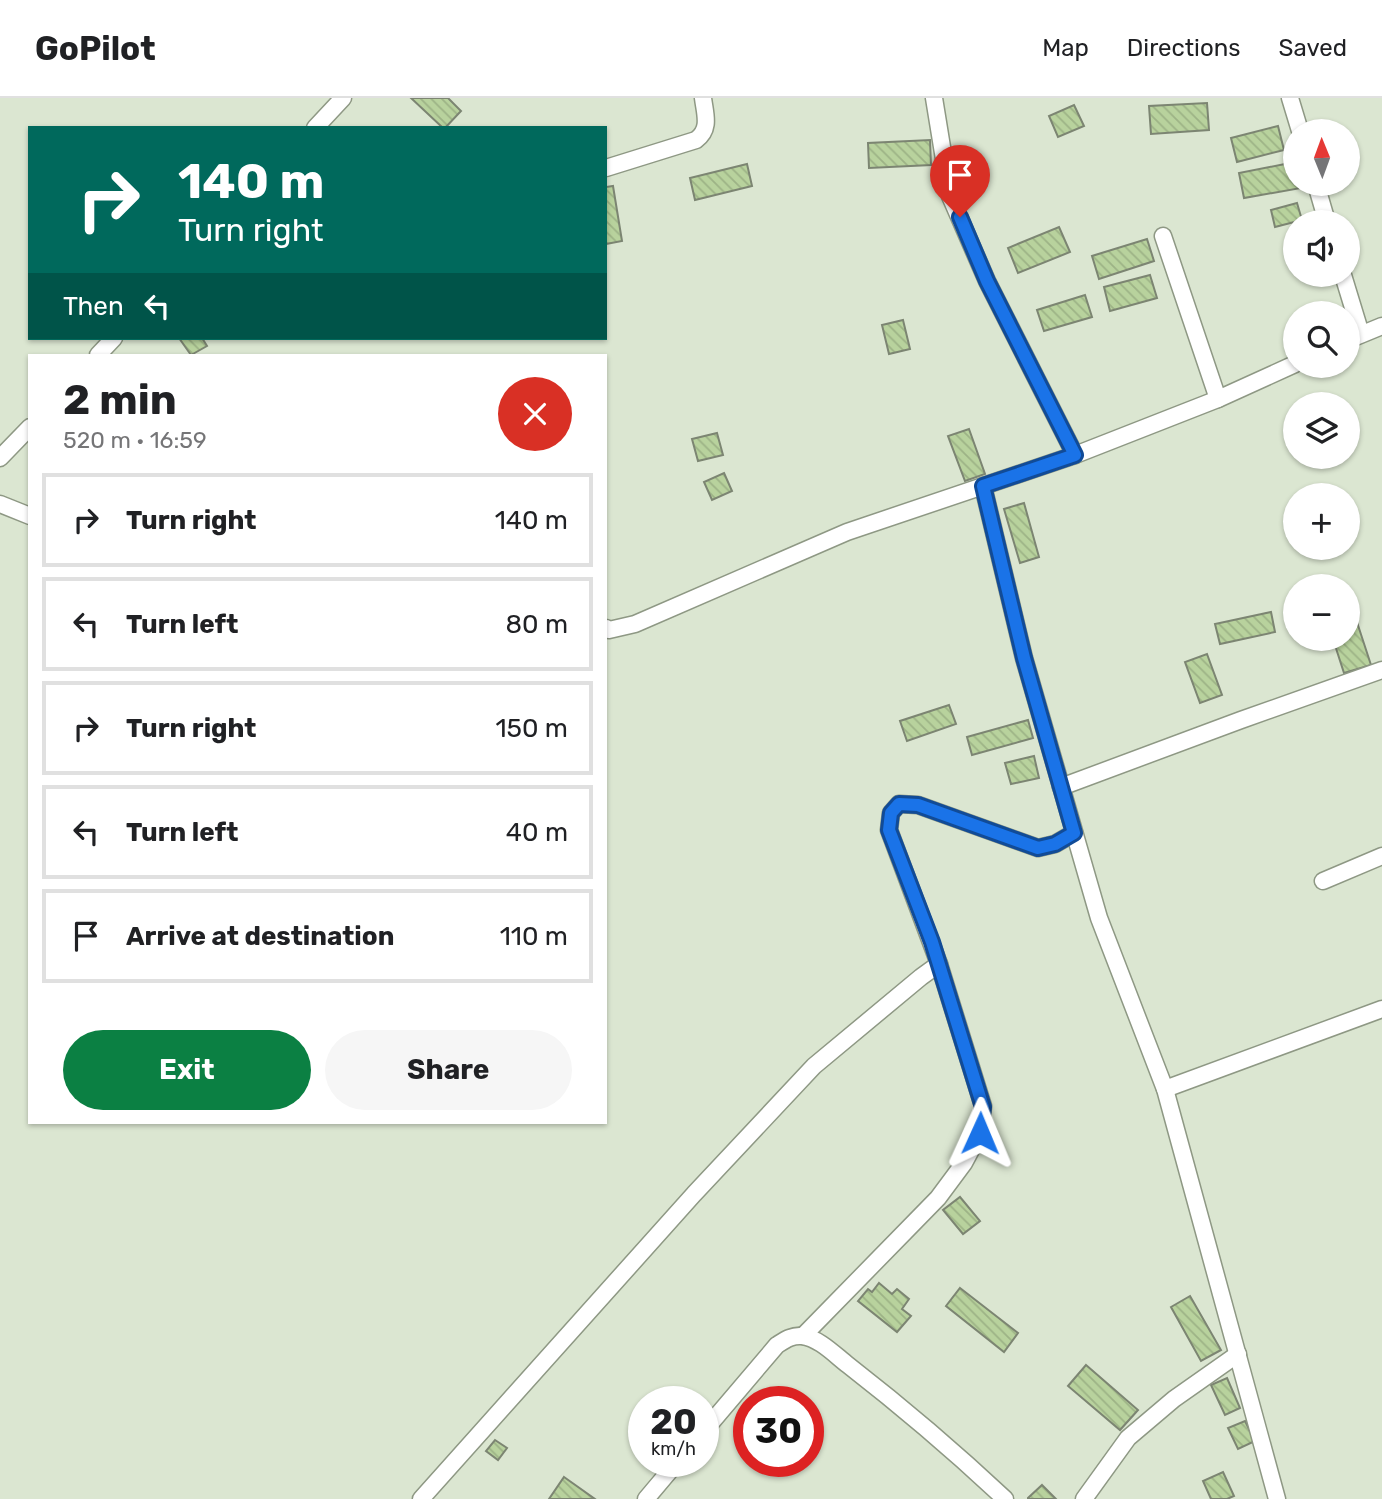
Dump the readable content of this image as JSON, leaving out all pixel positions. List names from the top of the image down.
{
  "north": "top",
  "page": {
    "header": "GoPilot",
    "nav": ["Map", "Directions", "Saved"],
    "map_buttons": ["+", "−"],
    "turn": ["140 m", "Turn right"],
    "then": "Then",
    "heading": ["2 min", "520 m · 16:59"],
    "list": [
      {
        "name": "Turn right",
        "value": "140 m"
      },
      {
        "name": "Turn left",
        "value": "80 m"
      },
      {
        "name": "Turn right",
        "value": "150 m"
      },
      {
        "name": "Turn left",
        "value": "40 m"
      },
      {
        "name": "Arrive at destination",
        "value": "110 m"
      }
    ],
    "buttons": ["Exit", "Share"],
    "speed": "20 km/h",
    "limit": "30"
  }
}
